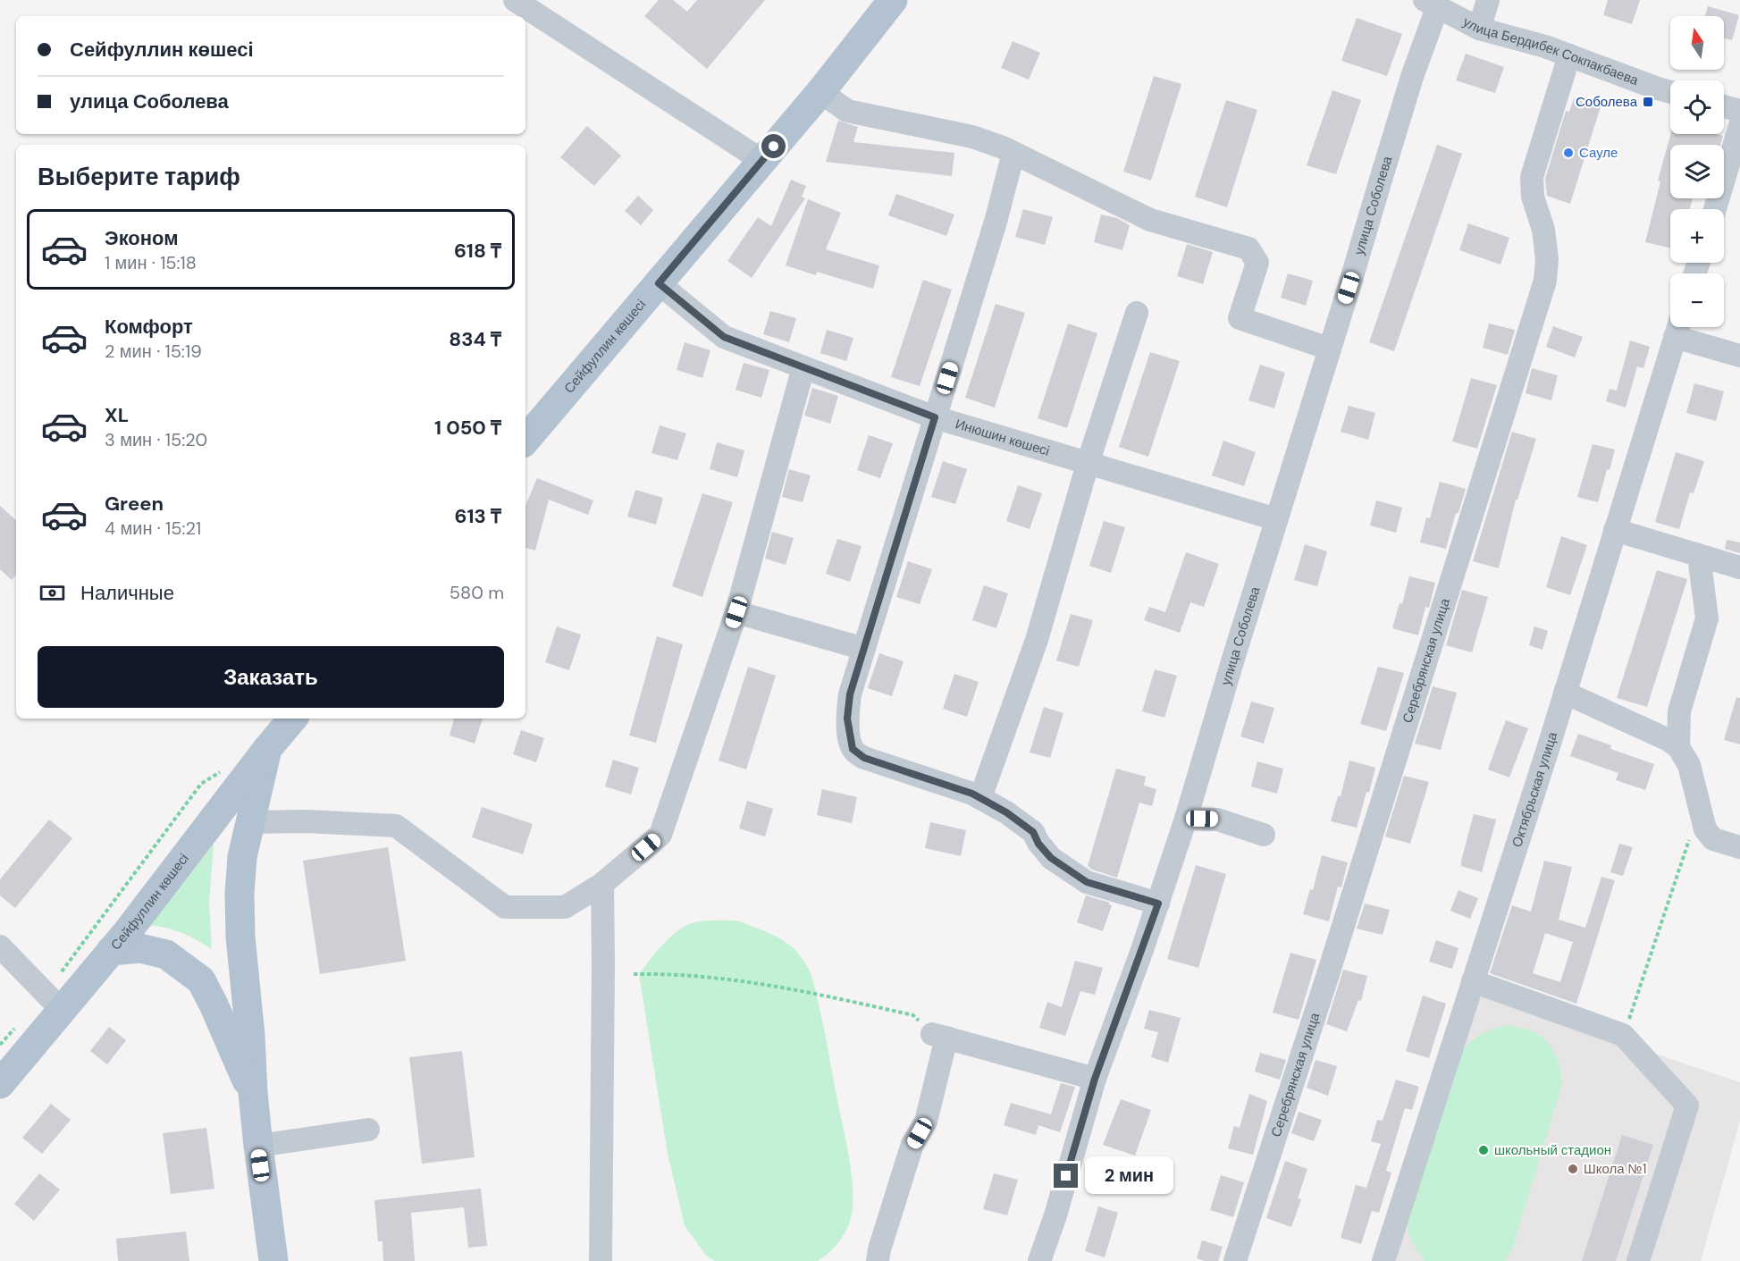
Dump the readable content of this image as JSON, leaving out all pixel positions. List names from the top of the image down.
{
  "streets": {
    "main road": ["Сейфуллин көшесі"],
    "street": [
      "улица Бердибек Сокпакбаева",
      "улица Соболева",
      "Инюшин көшесі",
      "Серебрянская улица",
      "Октябрьская улица"
    ]
  },
  "crossings": [
    ["улица Бердибек Сокпакбаева", "улица Соболева"],
    ["улица Бердибек Сокпакбаева", "Серебрянская улица"],
    ["улица Соболева", "Инюшин көшесі"],
    ["Сейфуллин көшесі", "Инюшин көшесі"]
  ],
  "places": {
    "transit": ["Соболева"],
    "other": ["Сауле", "школьный стадион", "Школа №1"]
  },
  "north": "top",
  "page": {
    "map_buttons": ["+", "−"],
    "banner": ["Сейфуллин көшесі", "улица Соболева"],
    "heading": "Выберите тариф",
    "list": [
      {
        "name": "Эконом",
        "note": "1 мин · 15:18",
        "value": "618 ₸"
      },
      {
        "name": "Комфорт",
        "note": "2 мин · 15:19",
        "value": "834 ₸"
      },
      {
        "name": "XL",
        "note": "3 мин · 15:20",
        "value": "1 050 ₸"
      },
      {
        "name": "Green",
        "note": "4 мин · 15:21",
        "value": "613 ₸"
      }
    ],
    "pay": ["Наличные", "580 m"],
    "buttons": "Заказать",
    "bubble": "2 мин"
  }
}
